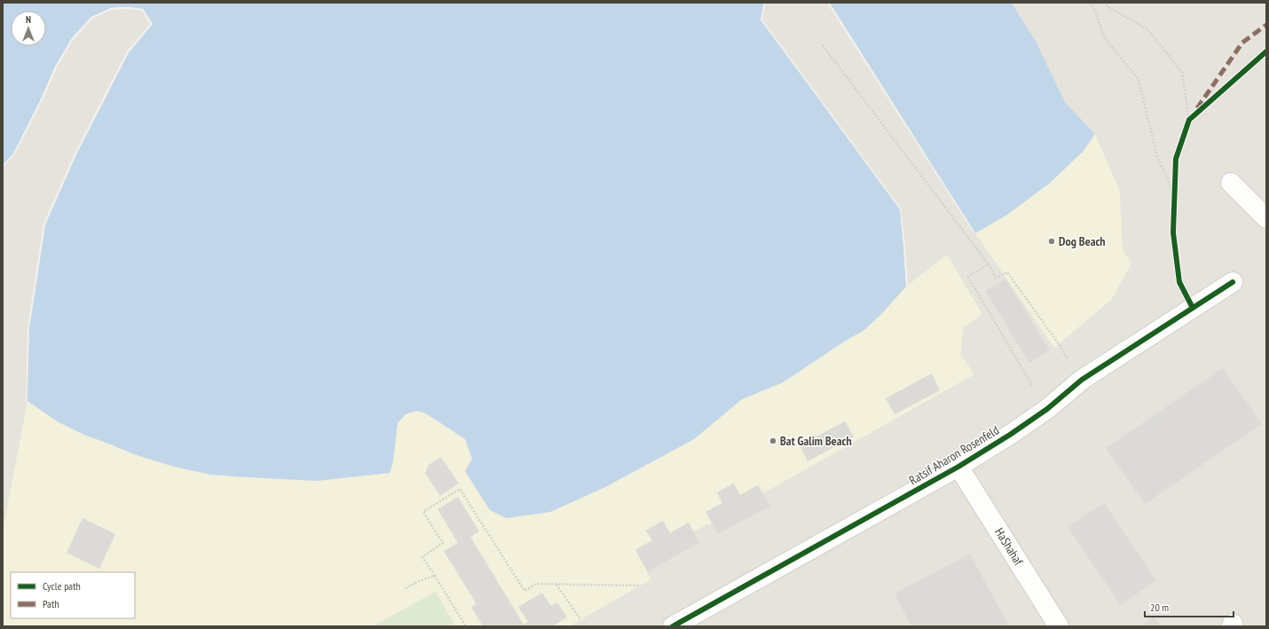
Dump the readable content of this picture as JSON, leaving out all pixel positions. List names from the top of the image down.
{
  "streets": {
    "street": ["Ratsif Aharon Rosenfeld", "HaShahaf"]
  },
  "crossings": [
    ["Ratsif Aharon Rosenfeld", "HaShahaf"]
  ],
  "places": ["Dog Beach", "Bat Galim Beach"],
  "legend": ["Cycle path", "Path"],
  "scale_bar": "20 m",
  "north": "top"
}
